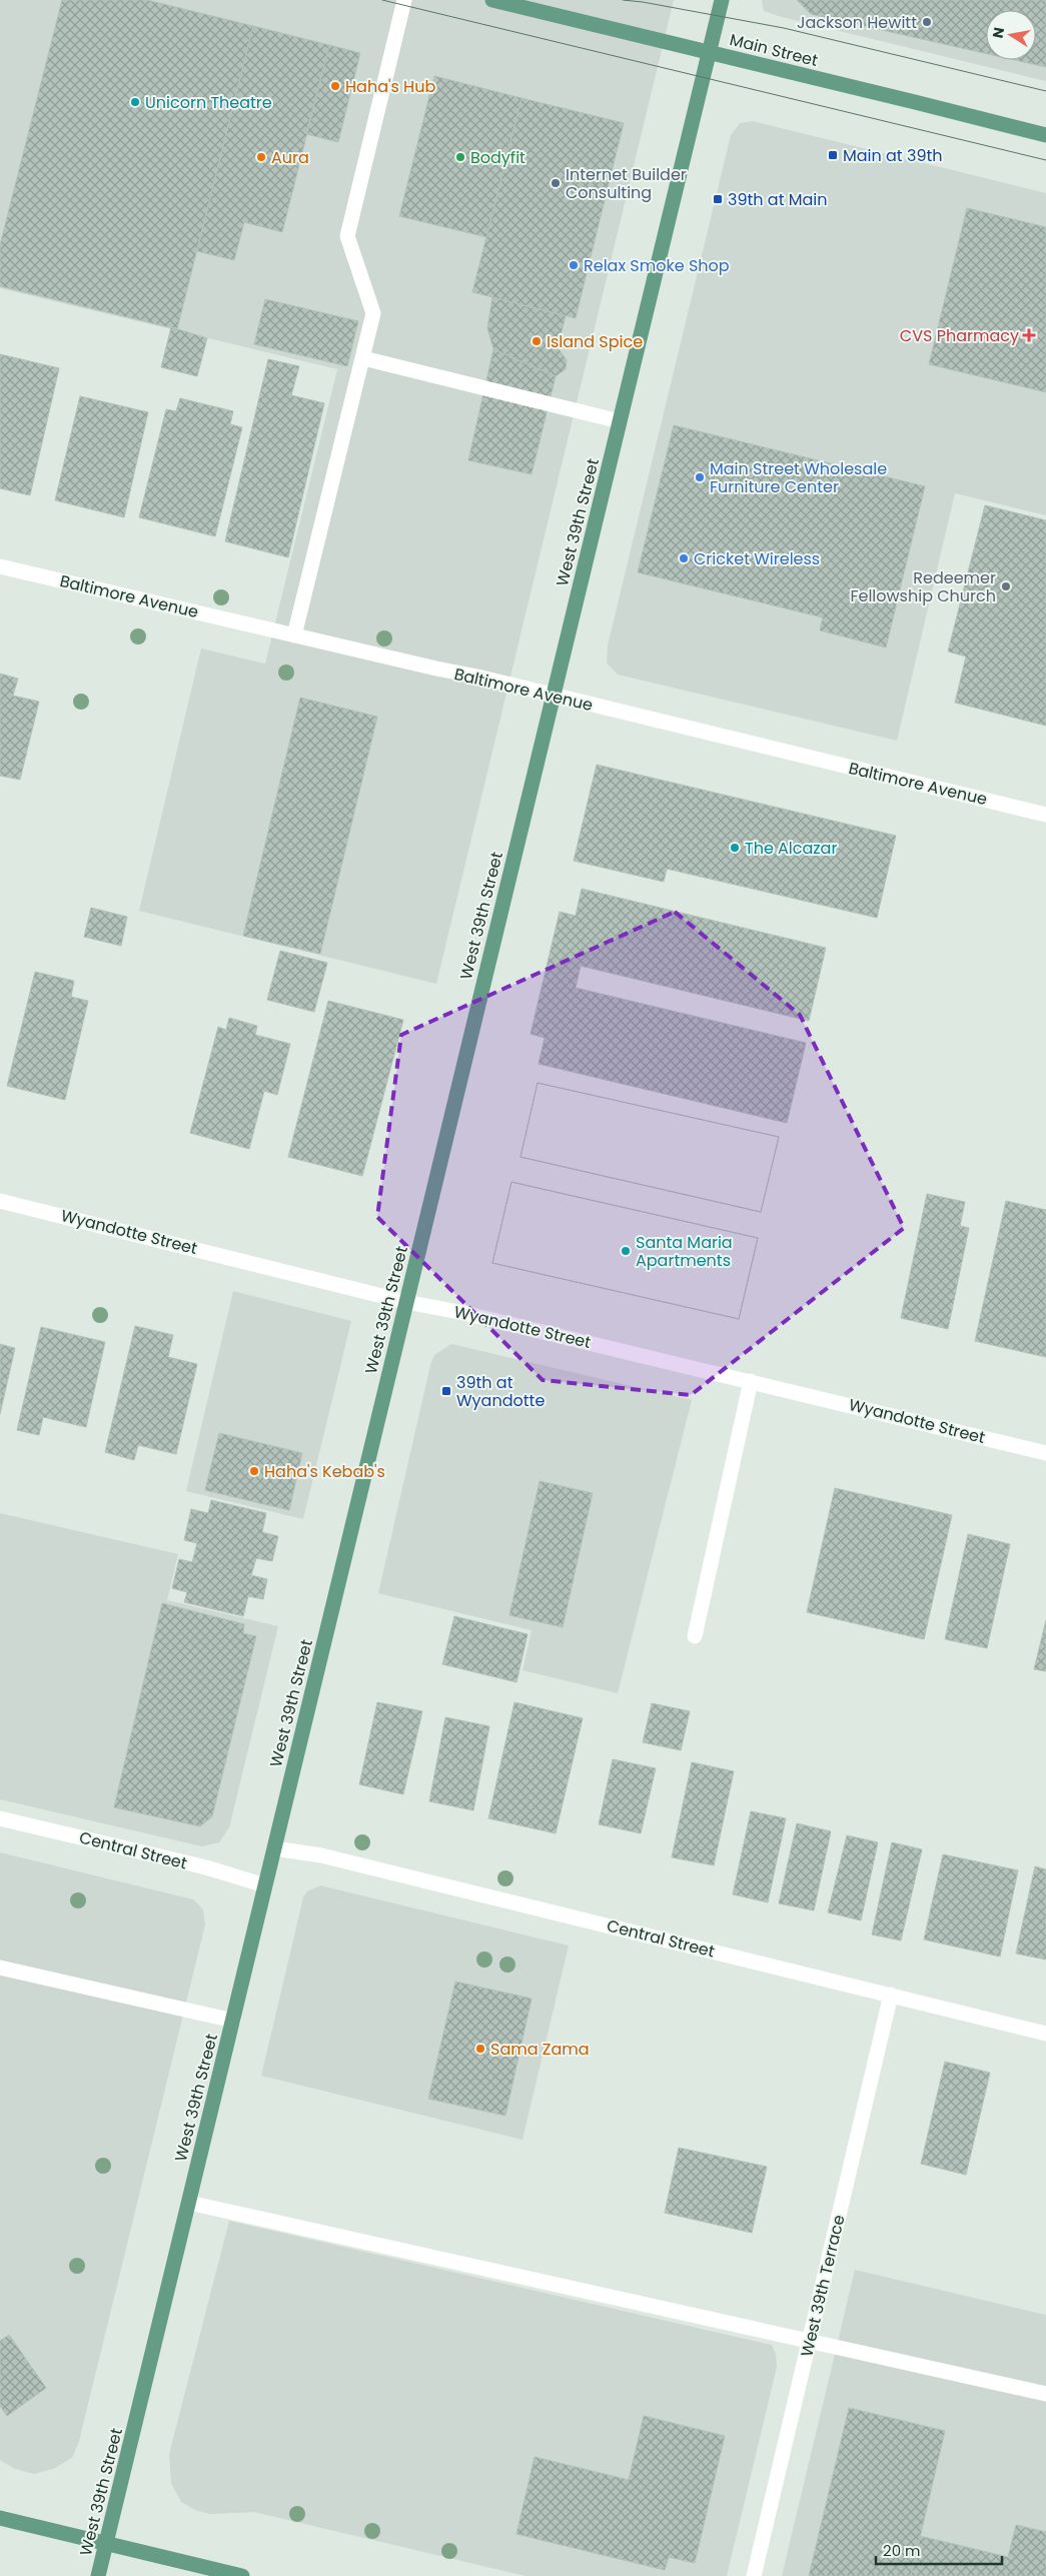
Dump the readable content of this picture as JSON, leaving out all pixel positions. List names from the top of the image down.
{
  "streets": {
    "main road": ["Main Street", "West 39th Street"],
    "street": [
      "Baltimore Avenue",
      "Wyandotte Street",
      "Central Street",
      "West 39th Terrace"
    ]
  },
  "crossings": [
    ["Main Street", "West 39th Street"],
    ["West 39th Street", "Baltimore Avenue"],
    ["West 39th Street", "Wyandotte Street"],
    ["West 39th Street", "Central Street"],
    ["Central Street", "West 39th Terrace"]
  ],
  "places": {
    "other": [
      "Jackson Hewitt",
      "Haha's Hub",
      "Unicorn Theatre",
      "Aura",
      "Bodyfit",
      "Internet Builder Consulting",
      "Relax Smoke Shop",
      "Island Spice",
      "Main Street Wholesale Furniture Center",
      "Cricket Wireless",
      "Redeemer Fellowship Church",
      "The Alcazar",
      "Santa Maria Apartments",
      "Haha's Kebab's",
      "Sama Zama"
    ],
    "transit": ["Main at 39th", "39th at Main", "39th at Wyandotte"],
    "health": ["CVS Pharmacy"]
  },
  "scale_bar": "20 m",
  "north": "left"
}
